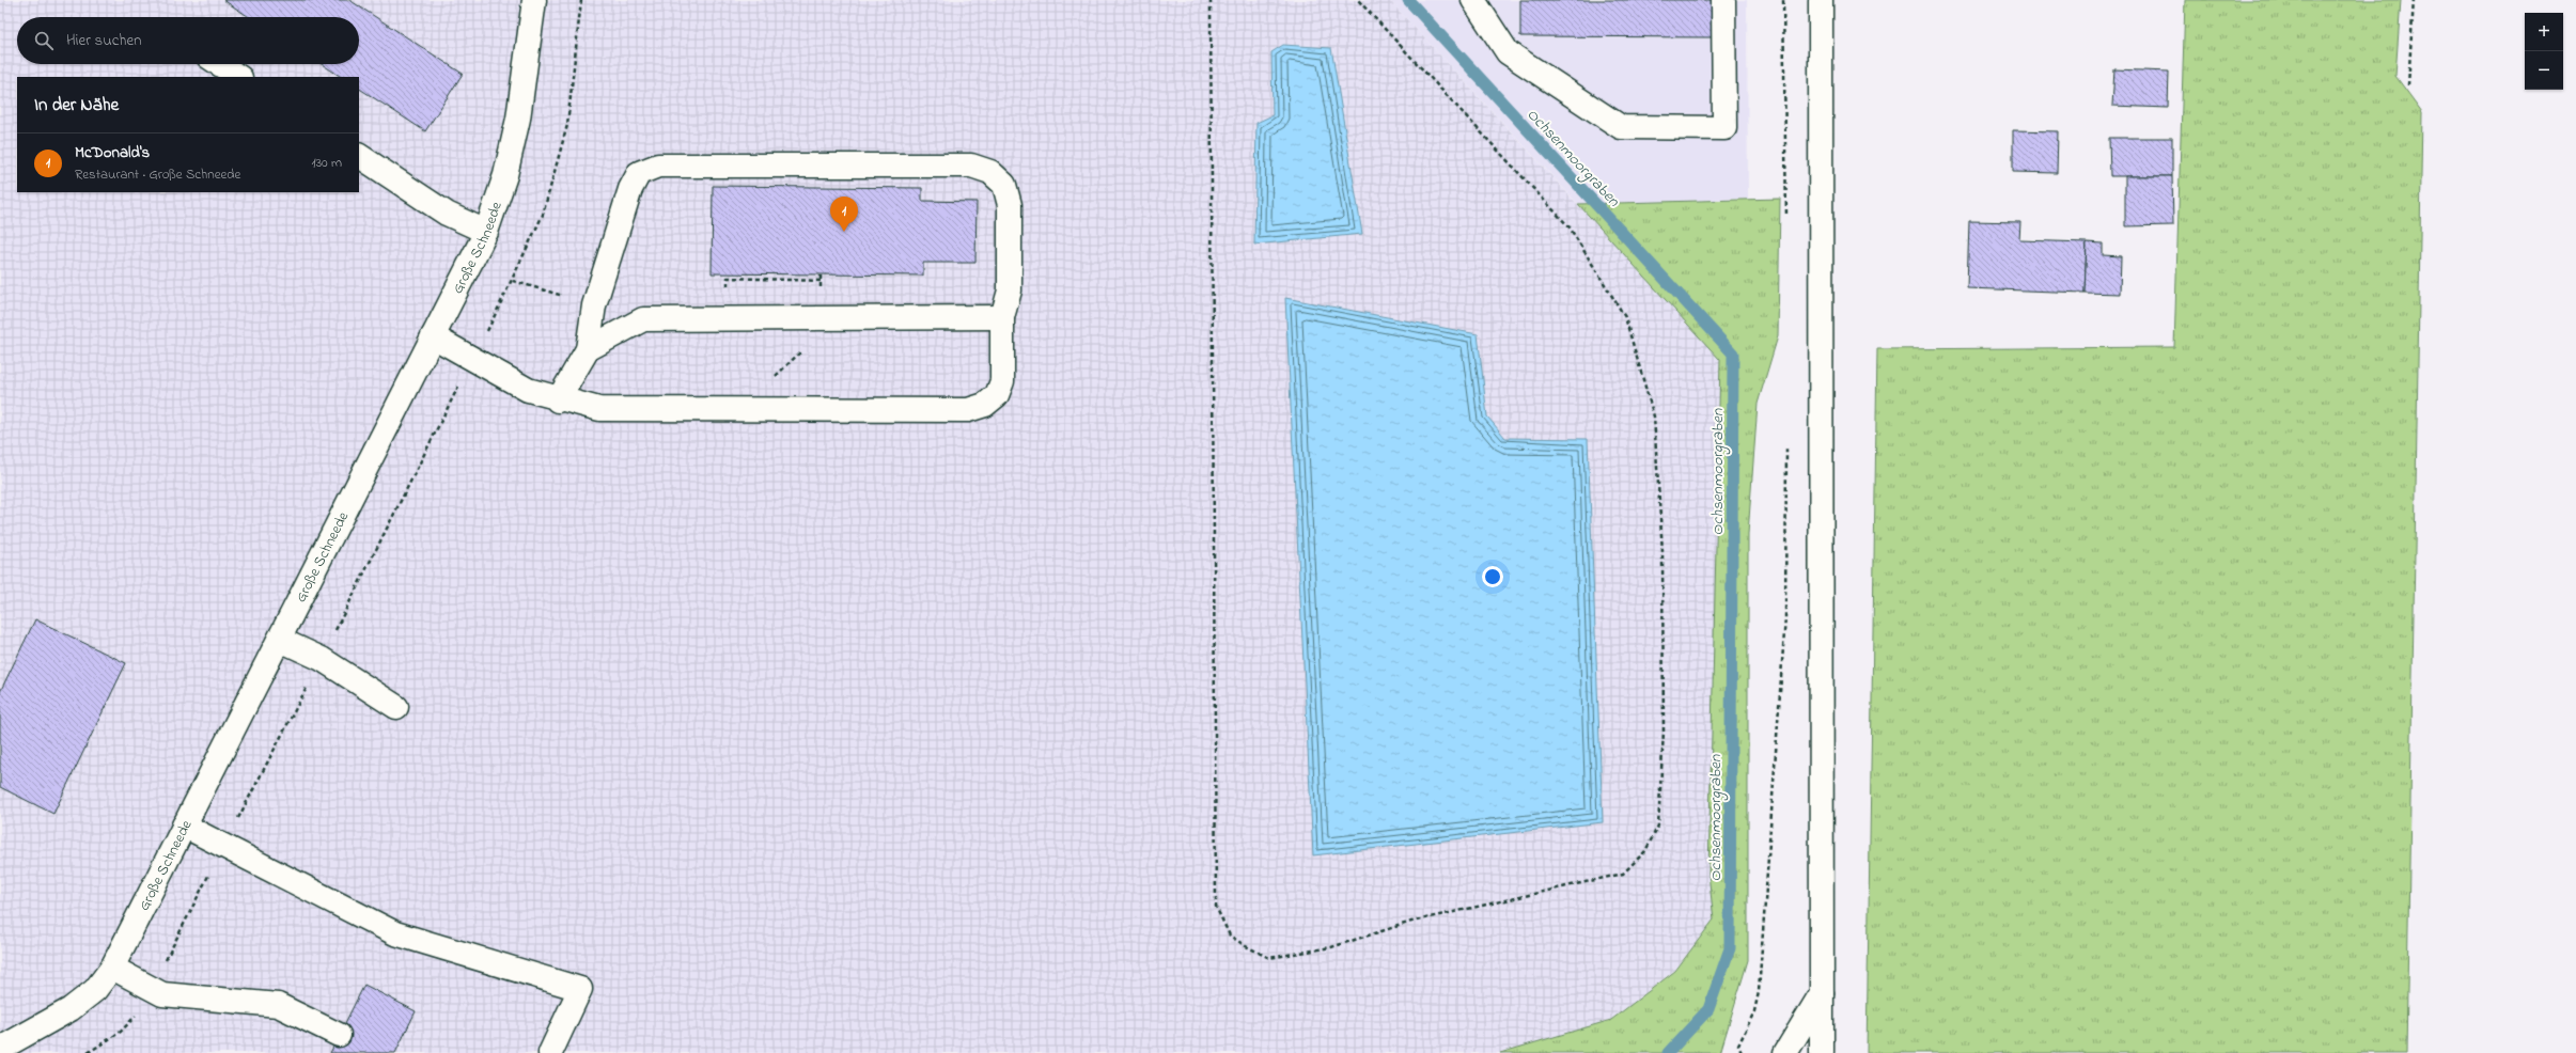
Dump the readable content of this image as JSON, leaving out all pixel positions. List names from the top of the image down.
{
  "streets": {
    "main road": ["Große Schneede"]
  },
  "water": ["Ochsenmoorgraben"],
  "page": {
    "map_buttons": ["+", "−"],
    "search": "Hier suchen",
    "heading": "In der Nähe",
    "list": [
      {
        "mark": "1",
        "name": "McDonald's",
        "note": "Restaurant · Große Schneede",
        "value": "130 m"
      }
    ],
    "pins": "1"
  }
}
